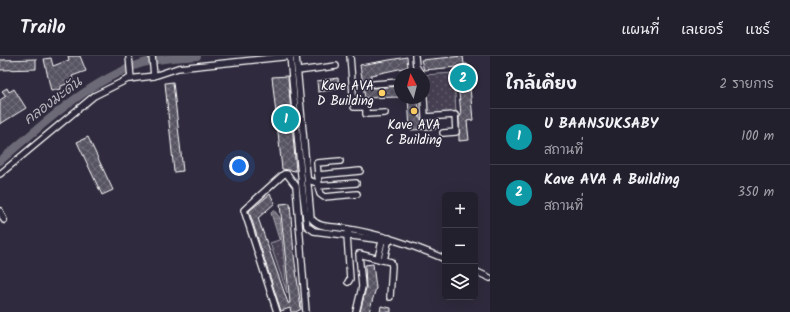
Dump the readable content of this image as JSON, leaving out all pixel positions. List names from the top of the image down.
{
  "water": ["คลองมะดัน"],
  "places": ["Kave AVA D Building", "Kave AVA C Building"],
  "north": "top",
  "page": {
    "header": "Trailo",
    "nav": ["แผนที่", "เลเยอร์", "แชร์"],
    "heading": ["ใกล้เคียง", "2 รายการ"],
    "pins": ["2", "1"],
    "list": [
      {
        "mark": "1",
        "name": "U BAANSUKSABY",
        "note": "สถานที่",
        "value": "100 m"
      },
      {
        "mark": "2",
        "name": "Kave AVA A Building",
        "note": "สถานที่",
        "value": "350 m"
      }
    ],
    "map_buttons": ["+", "−"]
  }
}
